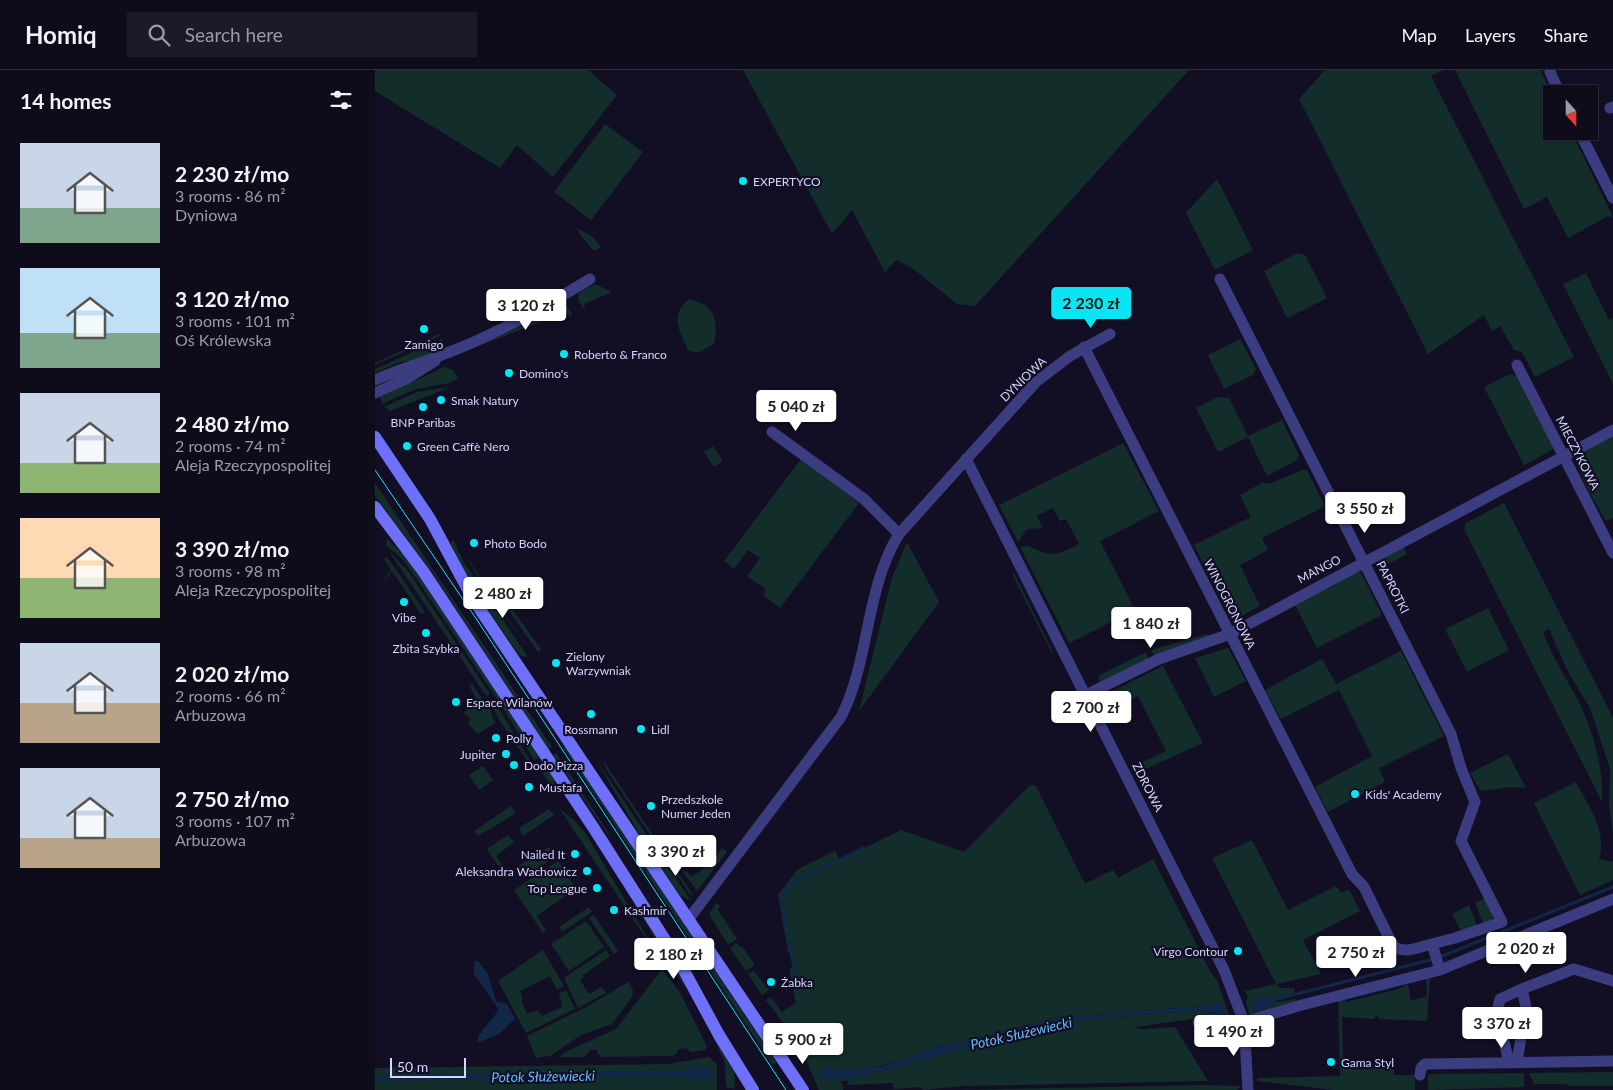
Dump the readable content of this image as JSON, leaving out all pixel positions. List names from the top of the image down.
{
  "streets": {
    "street": [
      "DYNIOWA",
      "MIECZYKOWA",
      "MANGO",
      "PAPROTKI",
      "WINOGRONOWA",
      "ZDROWA"
    ]
  },
  "crossings": [
    ["DYNIOWA", "WINOGRONOWA"],
    ["DYNIOWA", "ZDROWA"],
    ["MIECZYKOWA", "MANGO"],
    ["MANGO", "PAPROTKI"],
    ["MANGO", "WINOGRONOWA"],
    ["MANGO", "ZDROWA"],
    ["PAPROTKI", "WINOGRONOWA"]
  ],
  "water": ["Potok Służewiecki"],
  "places": [
    "EXPERTYCO",
    "Zamigo",
    "Roberto & Franco",
    "Domino's",
    "Smak Natury",
    "BNP Paribas",
    "Green Caffè Nero",
    "Photo Bodo",
    "Vibe",
    "Zbita Szybka",
    "Zielony Warzywniak",
    "Espace Wilanów",
    "Rossmann",
    "Lidl",
    "Polly",
    "Jupiter",
    "Dodo Pizza",
    "Mustafa",
    "Kids' Academy",
    "Przedszkole Numer Jeden",
    "Nailed It",
    "Aleksandra Wachowicz",
    "Top League",
    "Kashmir",
    "Virgo Contour",
    "Żabka",
    "Gama Styl"
  ],
  "scale_bar": "50 m",
  "north": "bottom",
  "page": {
    "header": "Homiq",
    "search": "Search here",
    "nav": ["Map", "Layers", "Share"],
    "heading": "14 homes",
    "list": [
      {
        "name": "2 230 zł/mo",
        "note": "3 rooms · 86 m² · Dyniowa"
      },
      {
        "name": "3 120 zł/mo",
        "note": "3 rooms · 101 m² · Oś Królewska"
      },
      {
        "name": "2 480 zł/mo",
        "note": "2 rooms · 74 m² · Aleja Rzeczypospolitej"
      },
      {
        "name": "3 390 zł/mo",
        "note": "3 rooms · 98 m² · Aleja Rzeczypospolitej"
      },
      {
        "name": "2 020 zł/mo",
        "note": "2 rooms · 66 m² · Arbuzowa"
      },
      {
        "name": "2 750 zł/mo",
        "note": "3 rooms · 107 m² · Arbuzowa"
      }
    ],
    "price": [
      "2 230 zł",
      "3 120 zł",
      "5 040 zł",
      "3 550 zł",
      "2 480 zł",
      "1 840 zł",
      "2 700 zł",
      "3 390 zł",
      "2 020 zł",
      "2 750 zł",
      "2 180 zł",
      "3 370 zł",
      "1 490 zł",
      "5 900 zł"
    ],
    "scale": "50 m"
  }
}
